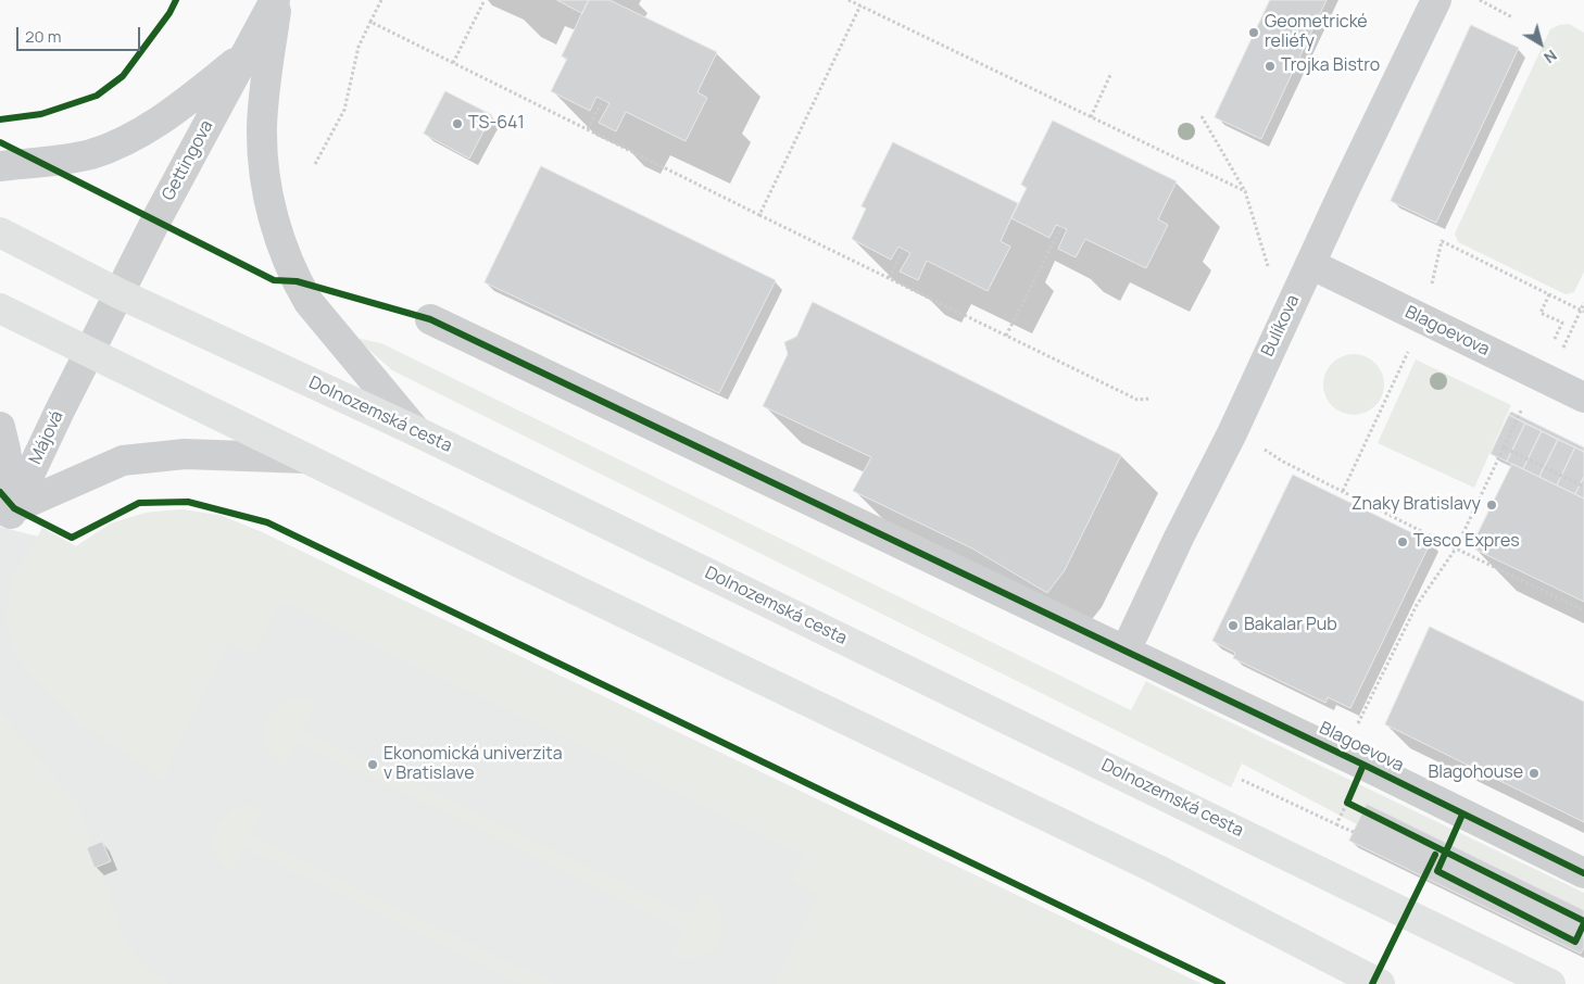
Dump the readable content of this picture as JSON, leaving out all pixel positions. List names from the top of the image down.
{
  "streets": {
    "main road": ["Dolnozemská cesta"],
    "street": [
      "Gettingova",
      "Bulíkova",
      "Blagoevova",
      "Májová"
    ]
  },
  "crossings": [
    ["Gettingova", "Dolnozemská cesta"],
    ["Gettingova", "Májová"],
    ["Bulíkova", "Blagoevova"]
  ],
  "places": [
    "Geometrické reliéfy",
    "Trojka Bistro",
    "TS-641",
    "Znaky Bratislavy",
    "Tesco Expres",
    "Bakalar Pub",
    "Ekonomická univerzita v Bratislave",
    "Blagohouse"
  ],
  "scale_bar": "20 m",
  "north": "bottom right"
}
